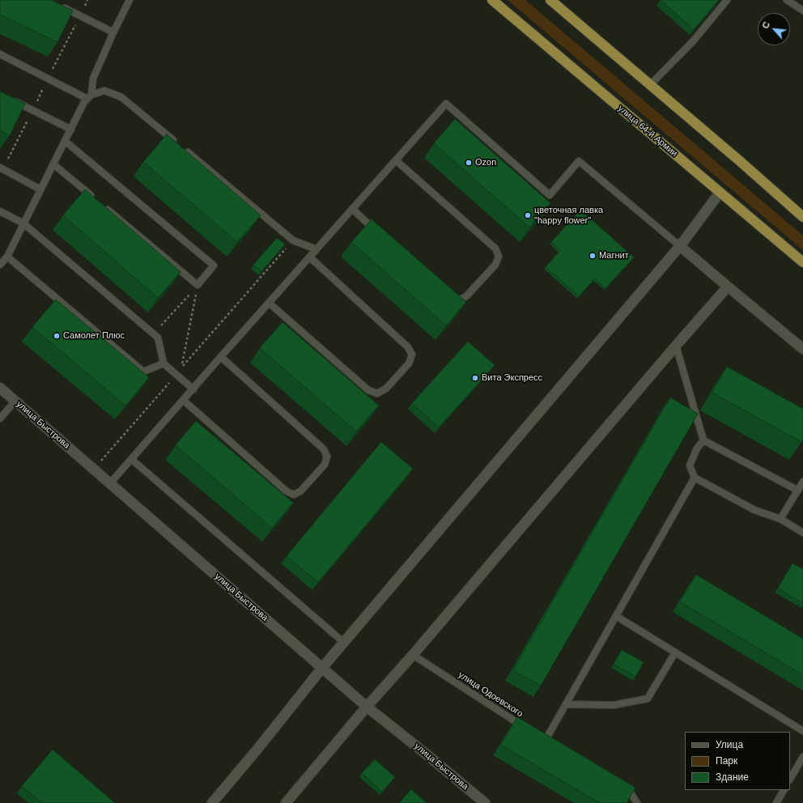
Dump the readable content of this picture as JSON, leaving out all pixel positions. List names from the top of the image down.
{
  "streets": {
    "highway": ["улица 64-й Армии"],
    "street": ["улица Быстрова"],
    "lane": ["улица Одоевского"]
  },
  "places": [
    "Ozon",
    "цветочная лавка \"happy flower\"",
    "Магнит",
    "Самолет Плюс",
    "Вита Экспресс"
  ],
  "legend": ["Улица", "Парк", "Здание"],
  "north": "top left"
}
